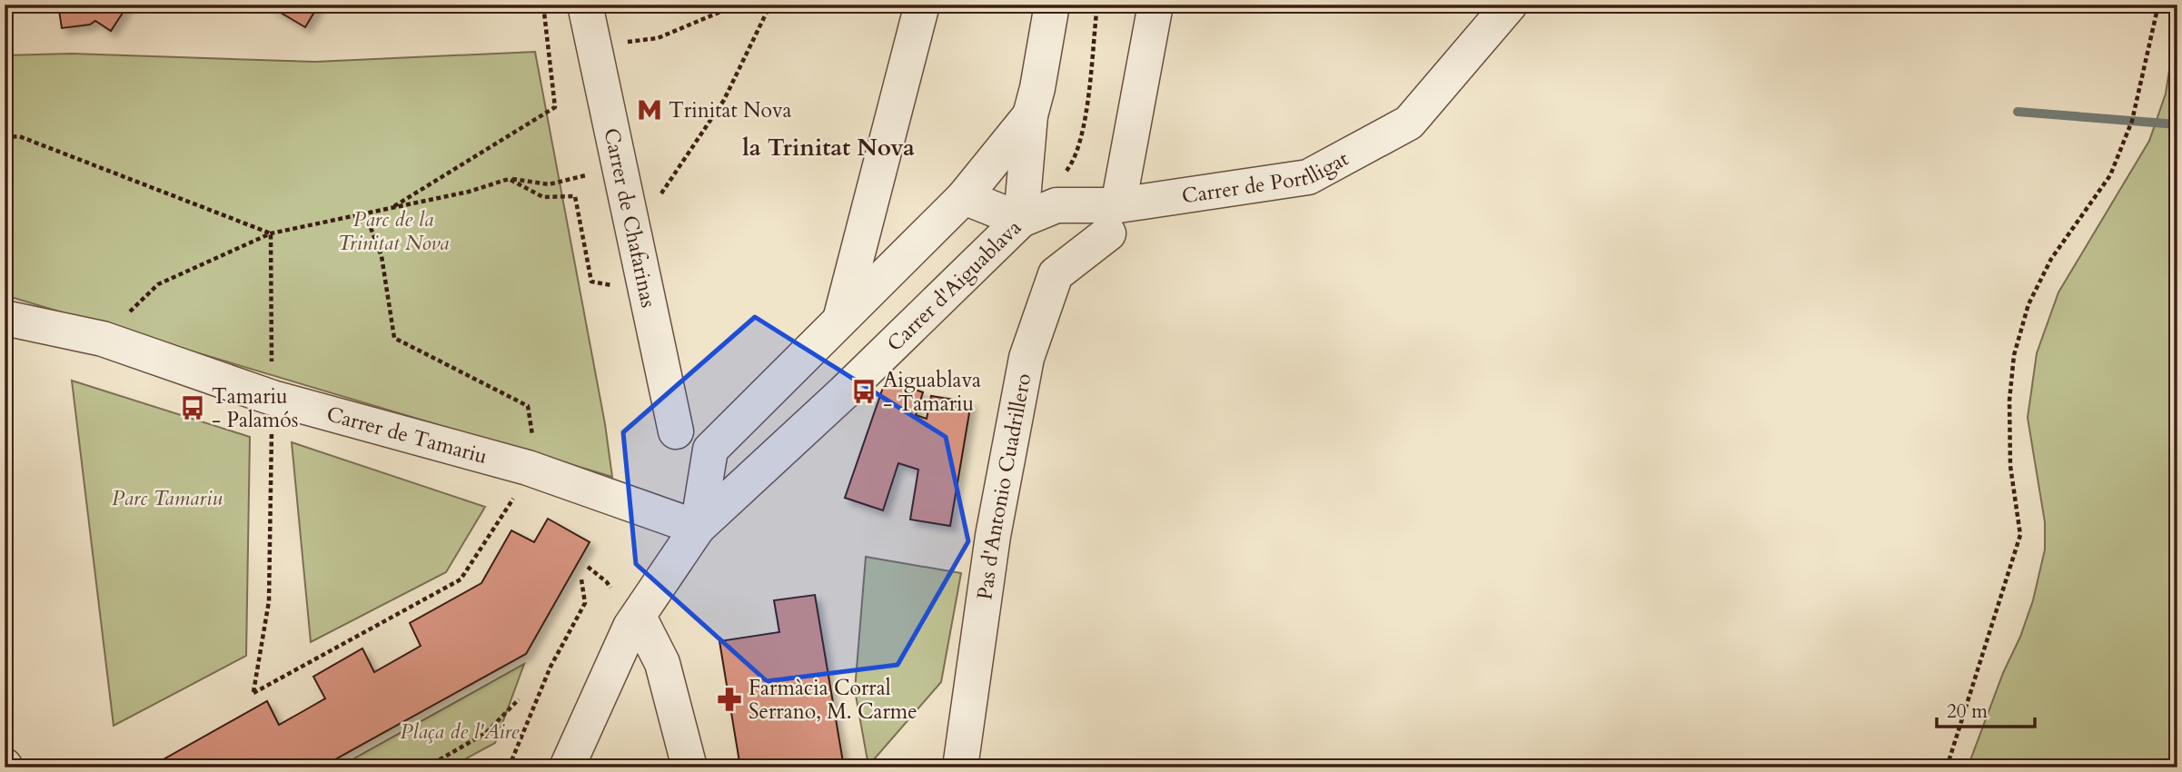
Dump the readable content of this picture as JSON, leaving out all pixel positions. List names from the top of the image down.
{
  "streets": {
    "street": [
      "Carrer de Portlligat",
      "Carrer de Chafarinas",
      "Carrer d'Aiguablava",
      "Carrer de Tamariu",
      "Pas d'Antonio Cuadrillero"
    ]
  },
  "crossings": [
    ["Carrer de Portlligat", "Carrer d'Aiguablava"],
    ["Carrer de Portlligat", "Pas d'Antonio Cuadrillero"],
    ["Carrer d'Aiguablava", "Carrer de Tamariu"]
  ],
  "districts": ["la Trinitat Nova"],
  "parks": ["Parc de la Trinitat Nova", "Parc Tamariu", "Plaça de l'Aire"],
  "places": {
    "metro station": ["Trinitat Nova"],
    "bus stop": ["Aiguablava - Tamariu", "Tamariu - Palamós"],
    "pharmacy": ["Farmàcia Corral Serrano, M. Carme"]
  },
  "scale_bar": "20 m"
}
